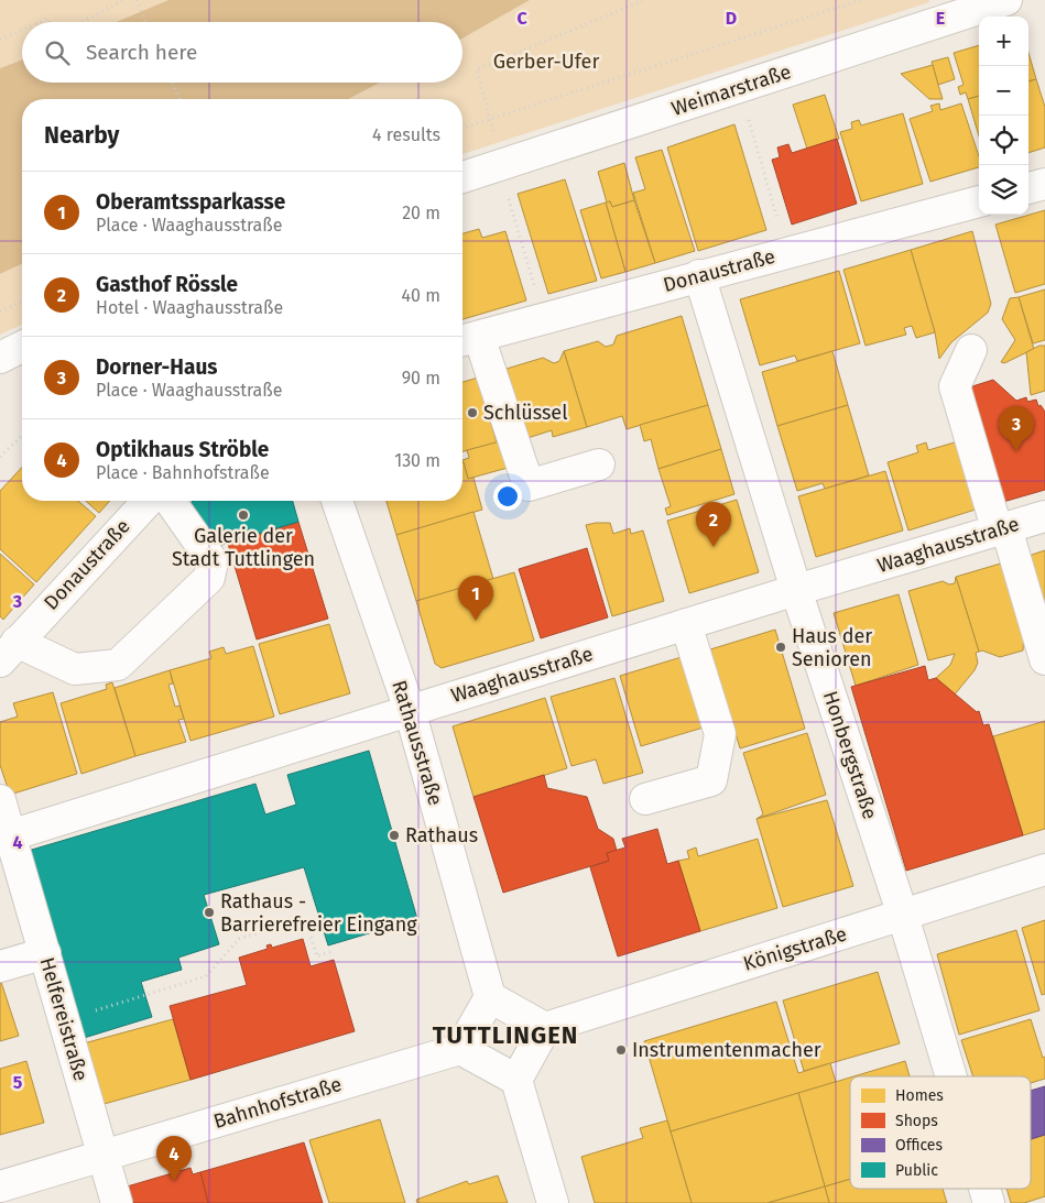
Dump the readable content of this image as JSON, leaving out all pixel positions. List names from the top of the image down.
{
  "streets": {
    "street": [
      "Weimarstraße",
      "Donaustraße",
      "Waaghausstraße",
      "Rathausstraße",
      "Honbergstraße",
      "Königstraße",
      "Helfereistraße",
      "Bahnhofstraße"
    ]
  },
  "crossings": [
    ["Donaustraße", "Honbergstraße"],
    ["Waaghausstraße", "Rathausstraße"],
    ["Waaghausstraße", "Honbergstraße"],
    ["Waaghausstraße", "Helfereistraße"],
    ["Honbergstraße", "Königstraße"],
    ["Helfereistraße", "Bahnhofstraße"]
  ],
  "districts": ["TUTTLINGEN"],
  "parks": ["Gerber-Ufer"],
  "places": [
    "Schlüssel",
    "Galerie der Stadt Tuttlingen",
    "Haus der Senioren",
    "Rathaus",
    "Rathaus - Barrierefreier Eingang",
    "Instrumentenmacher"
  ],
  "legend": [
    "Homes",
    "Shops",
    "Offices",
    "Public"
  ],
  "page": {
    "map_buttons": ["+", "−"],
    "search": "Search here",
    "heading": ["Nearby", "4 results"],
    "list": [
      {
        "mark": "1",
        "name": "Oberamtssparkasse",
        "note": "Place · Waaghausstraße",
        "value": "20 m"
      },
      {
        "mark": "2",
        "name": "Gasthof Rössle",
        "note": "Hotel · Waaghausstraße",
        "value": "40 m"
      },
      {
        "mark": "3",
        "name": "Dorner-Haus",
        "note": "Place · Waaghausstraße",
        "value": "90 m"
      },
      {
        "mark": "4",
        "name": "Optikhaus Ströble",
        "note": "Place · Bahnhofstraße",
        "value": "130 m"
      }
    ],
    "pins": [
      "3",
      "2",
      "1",
      "4"
    ]
  },
  "grid": {
    "columns": ["C", "D", "E"],
    "rows": ["3", "4", "5"]
  }
}
